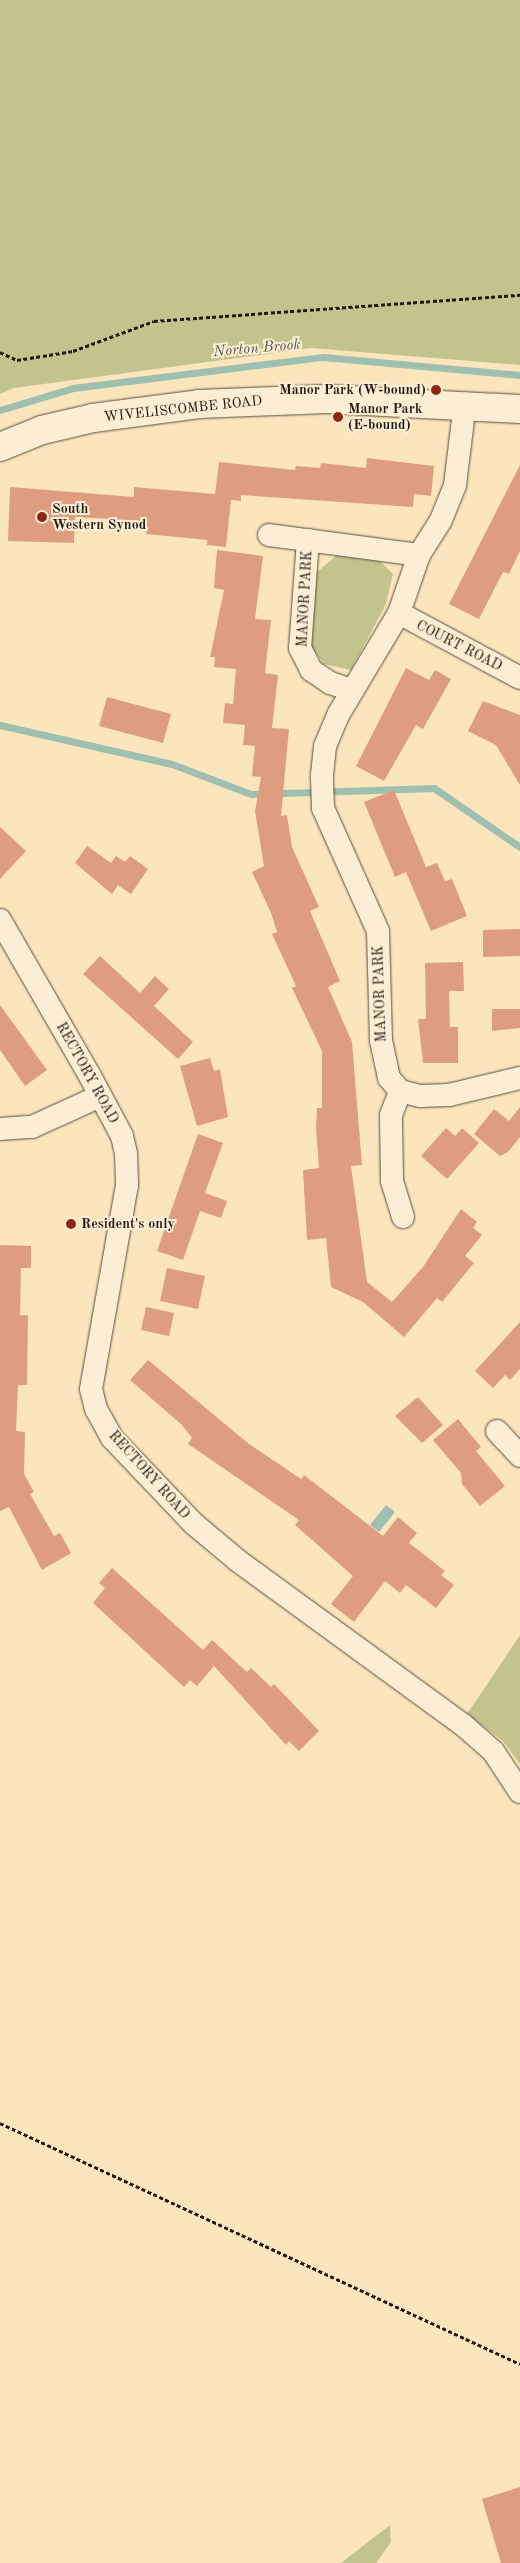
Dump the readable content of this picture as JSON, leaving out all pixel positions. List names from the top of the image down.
{
  "streets": {
    "main road": ["WIVELISCOMBE ROAD"],
    "street": ["MANOR PARK", "COURT ROAD", "RECTORY ROAD"]
  },
  "crossings": [
    ["WIVELISCOMBE ROAD", "MANOR PARK"],
    ["MANOR PARK", "COURT ROAD"]
  ],
  "water": ["Norton Brook"],
  "places": [
    "Manor Park (W-bound)",
    "Manor Park (E-bound)",
    "South Western Synod",
    "Resident's only"
  ]
}
